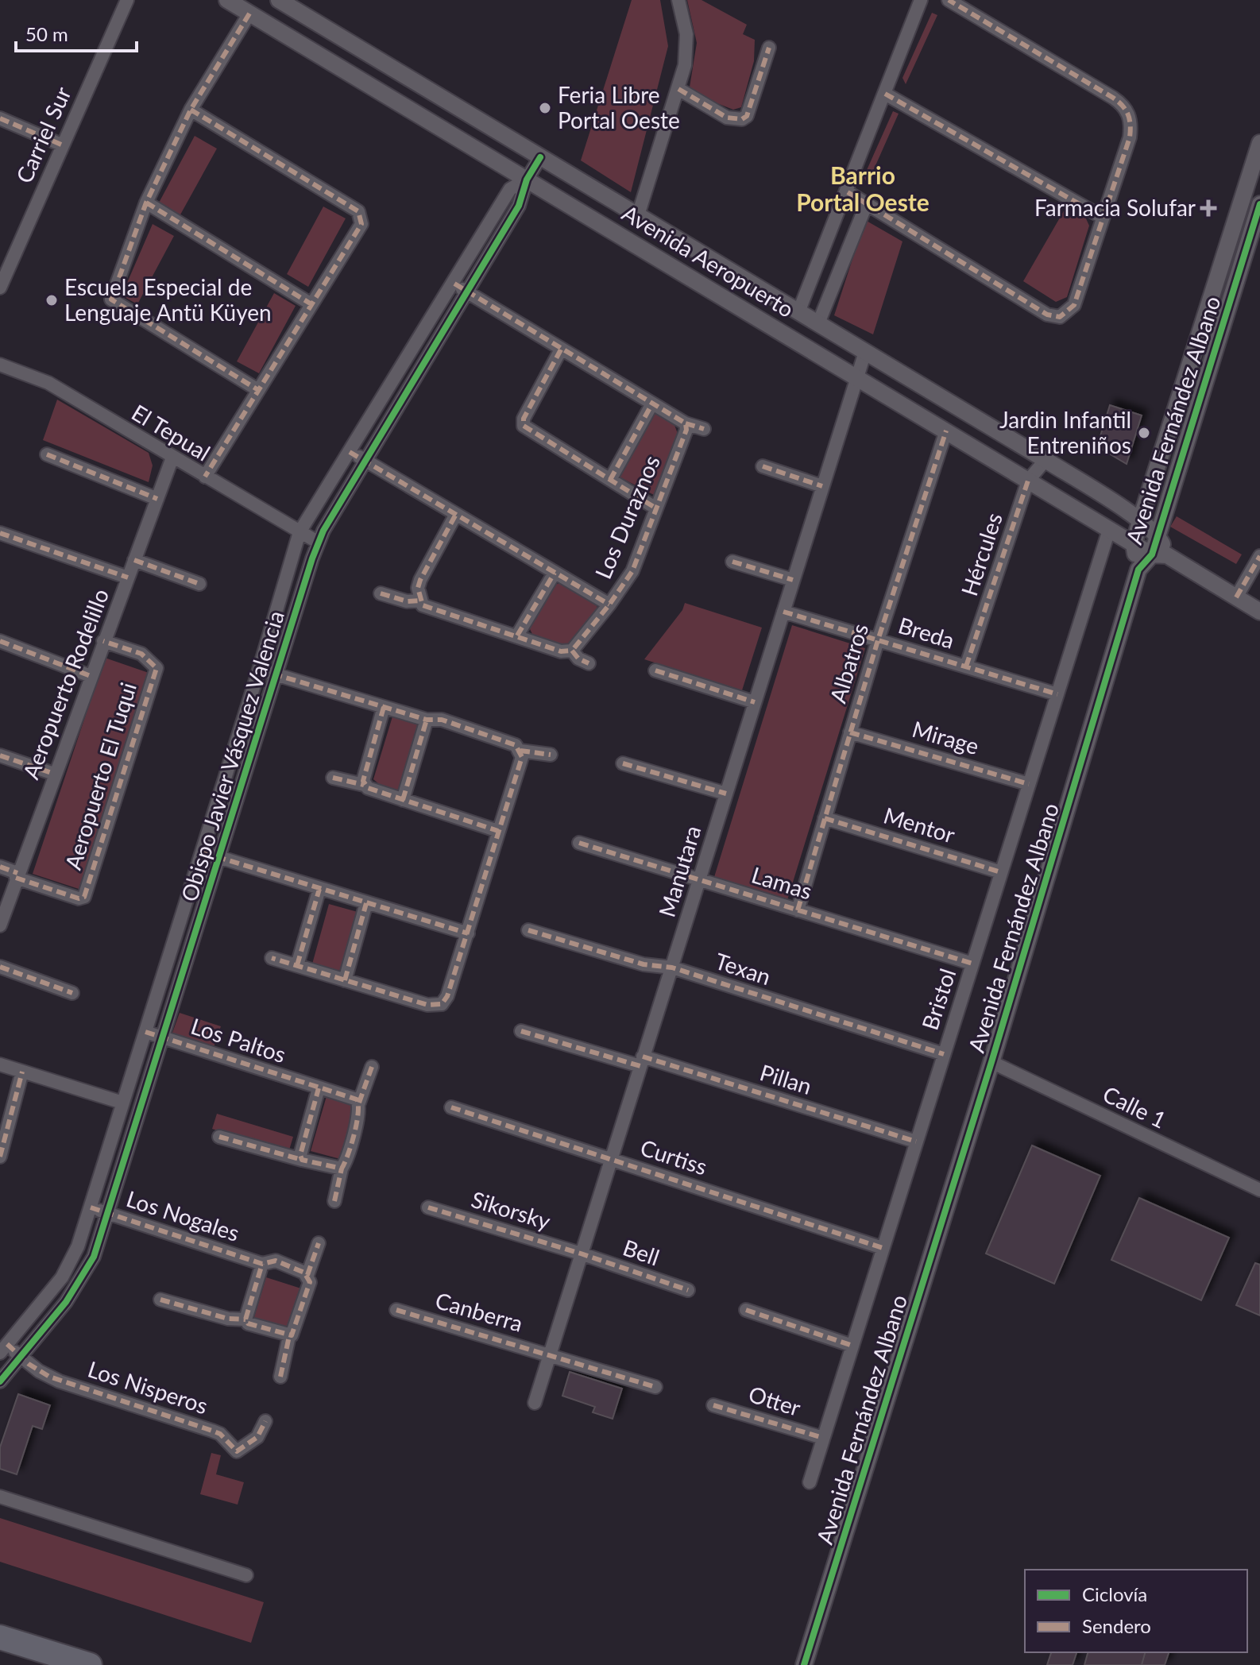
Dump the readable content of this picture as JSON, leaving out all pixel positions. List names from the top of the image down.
{
  "streets": {
    "street": [
      "Carriel Sur",
      "Avenida Aeropuerto",
      "Avenida Fernández Albano",
      "El Tepual",
      "Los Duraznos",
      "Hércules",
      "Breda",
      "Albatros",
      "Aeropuerto Rodelillo",
      "Mirage",
      "Obispo Javier Vásquez Valencia",
      "Aeropuerto El Tuqui",
      "Mentor",
      "Manutara",
      "Lamas",
      "Texan",
      "Bristol",
      "Los Paltos",
      "Pillan",
      "Calle 1",
      "Curtiss",
      "Sikorsky",
      "Los Nogales",
      "Bell",
      "Canberra",
      "Los Nisperos",
      "Otter"
    ]
  },
  "crossings": [
    ["Avenida Aeropuerto", "Avenida Fernández Albano"],
    ["Avenida Aeropuerto", "Hércules"],
    ["Avenida Aeropuerto", "Albatros"],
    ["Avenida Aeropuerto", "Obispo Javier Vásquez Valencia"],
    ["Avenida Aeropuerto", "Manutara"],
    ["Avenida Aeropuerto", "Bristol"],
    ["Avenida Fernández Albano", "Calle 1"],
    ["El Tepual", "Aeropuerto Rodelillo"],
    ["El Tepual", "Obispo Javier Vásquez Valencia"],
    ["Hércules", "Breda"],
    ["Breda", "Albatros"],
    ["Breda", "Manutara"],
    ["Breda", "Bristol"],
    ["Albatros", "Mirage"],
    ["Albatros", "Mentor"],
    ["Albatros", "Lamas"],
    ["Aeropuerto Rodelillo", "Aeropuerto El Tuqui"],
    ["Mirage", "Bristol"],
    ["Obispo Javier Vásquez Valencia", "Los Paltos"],
    ["Obispo Javier Vásquez Valencia", "Los Nogales"],
    ["Obispo Javier Vásquez Valencia", "Los Nisperos"],
    ["Mentor", "Bristol"],
    ["Manutara", "Lamas"],
    ["Manutara", "Texan"],
    ["Manutara", "Pillan"],
    ["Manutara", "Curtiss"],
    ["Manutara", "Sikorsky"],
    ["Manutara", "Bell"],
    ["Manutara", "Canberra"],
    ["Lamas", "Bristol"],
    ["Texan", "Bristol"],
    ["Bristol", "Pillan"],
    ["Bristol", "Curtiss"],
    ["Bristol", "Otter"],
    ["Sikorsky", "Bell"]
  ],
  "districts": ["Barrio Portal Oeste"],
  "places": {
    "other": ["Feria Libre Portal Oeste", "Escuela Especial de Lenguaje Antü Küyen", "Jardin Infantil Entreniños"],
    "health": ["Farmacia Solufar"]
  },
  "legend": ["Ciclovía", "Sendero"],
  "scale_bar": "50 m"
}
